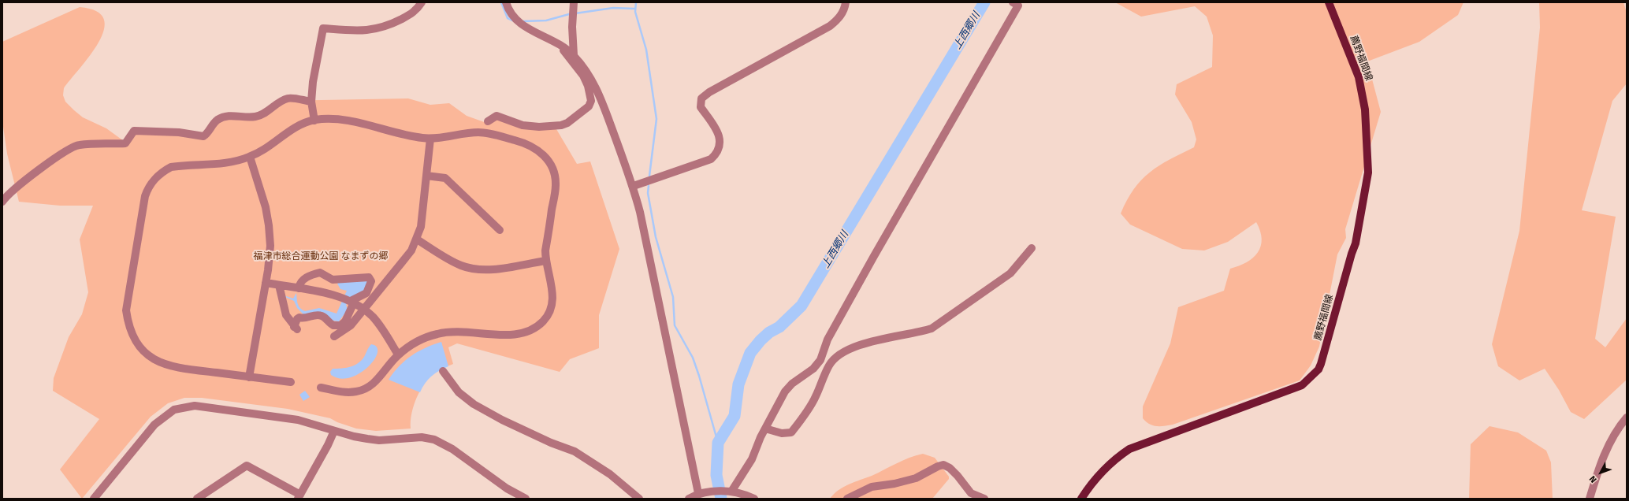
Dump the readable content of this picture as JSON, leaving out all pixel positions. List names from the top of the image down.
{
  "streets": {
    "main road": ["薦野福間線"]
  },
  "water": ["上西郷川"],
  "parks": ["福津市総合運動公園 なまずの郷"],
  "north": "bottom left"
}
